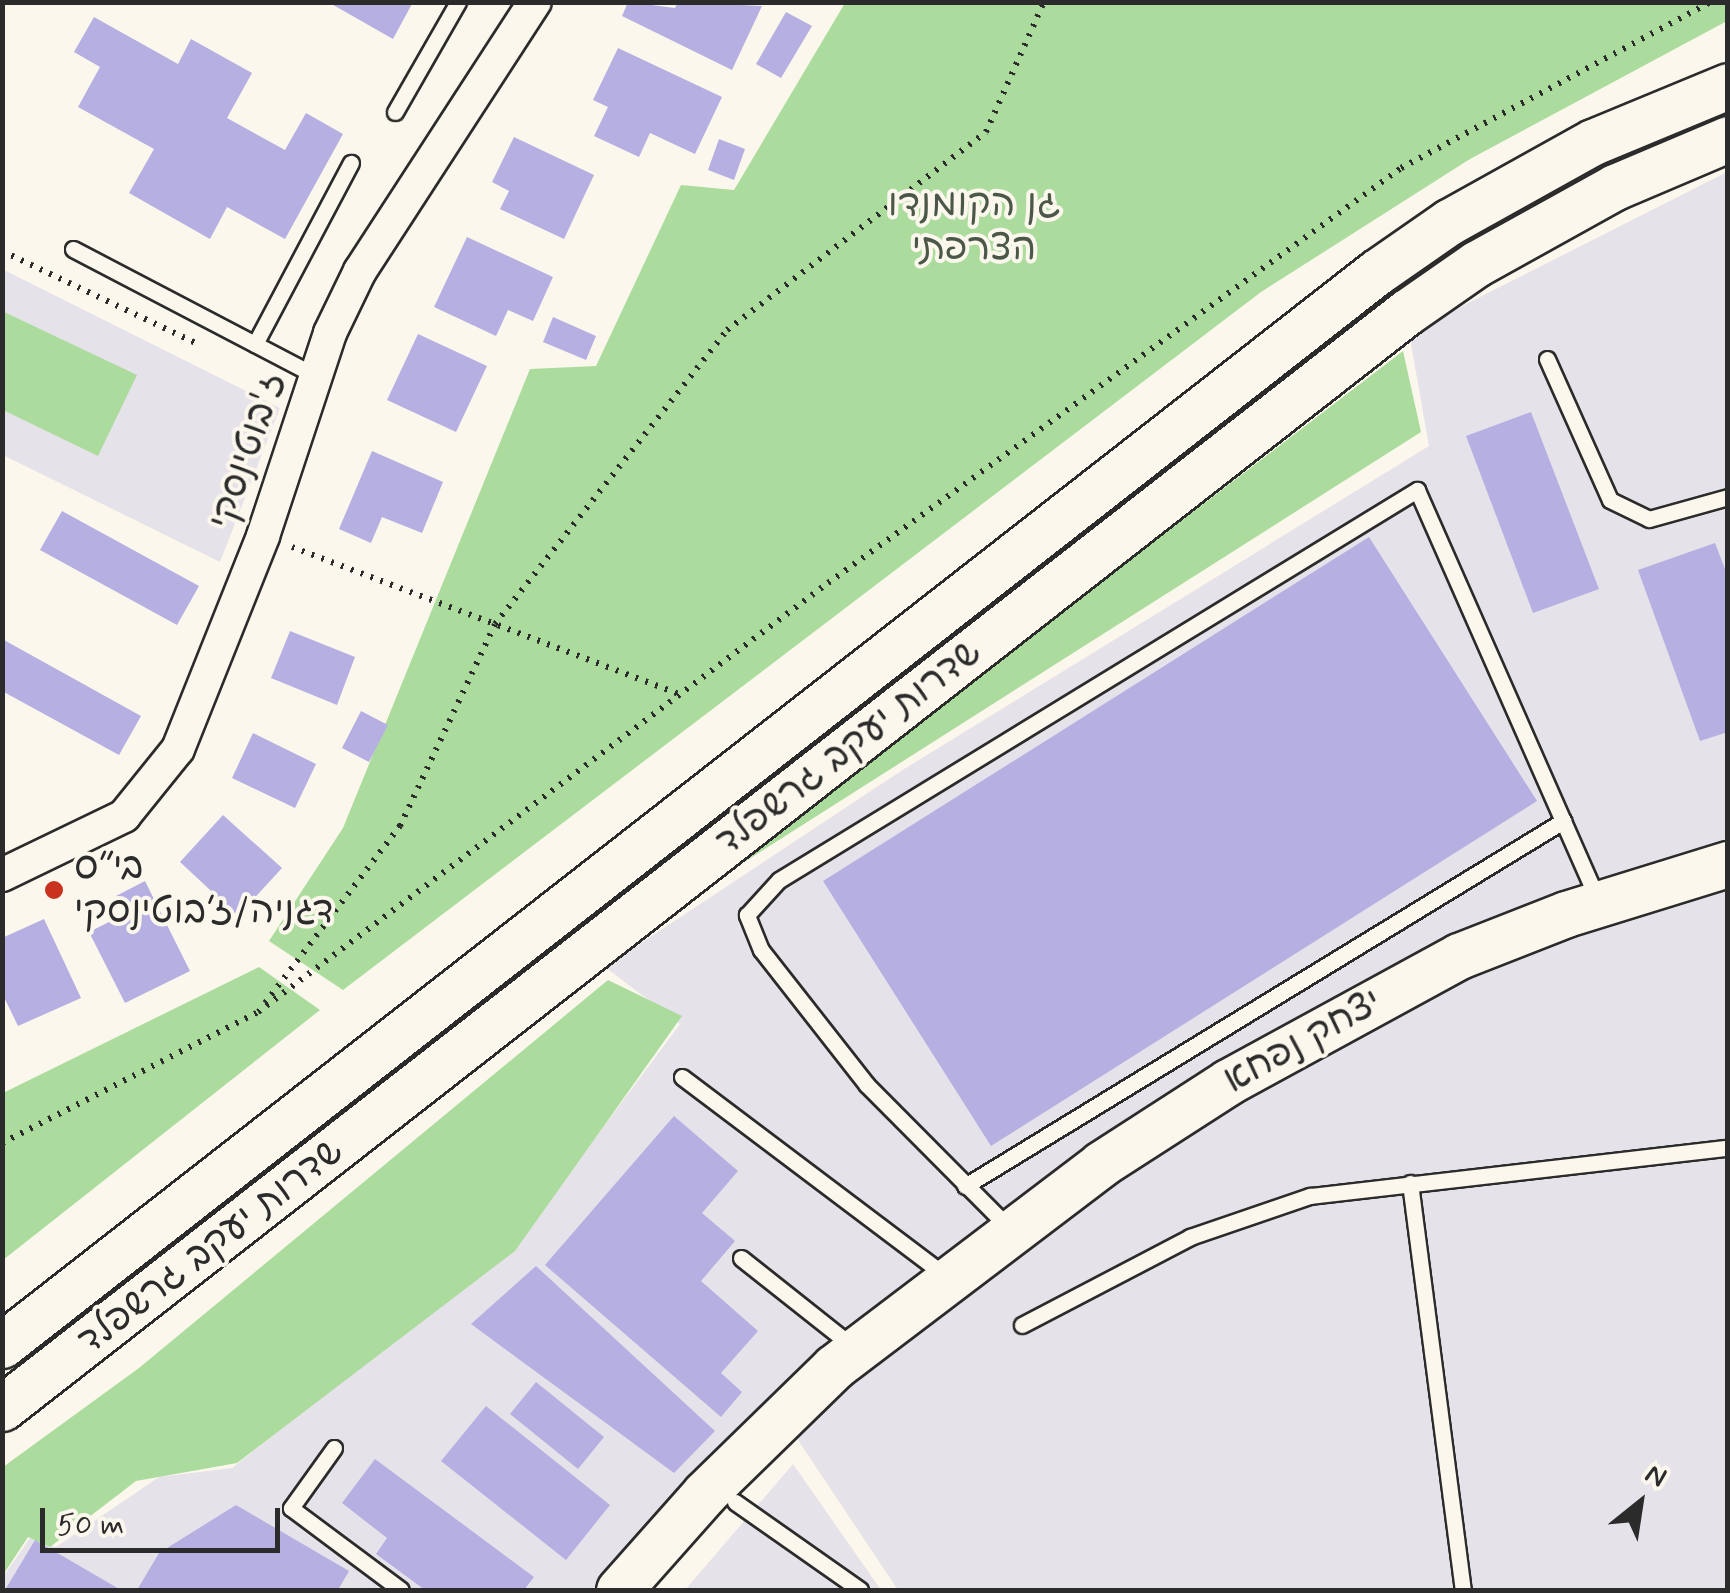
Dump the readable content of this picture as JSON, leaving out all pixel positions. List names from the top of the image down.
{
  "streets": {
    "main road": ["שדרות יעקב גרשפלד", "יצחק נפחא"],
    "street": ["ז'בוטינסקי"]
  },
  "parks": ["גן הקומנדו הצרפתי"],
  "places": ["בי״ס דגניה/ז׳בוטינסקי"],
  "scale_bar": "50 m",
  "north": "top right"
}
